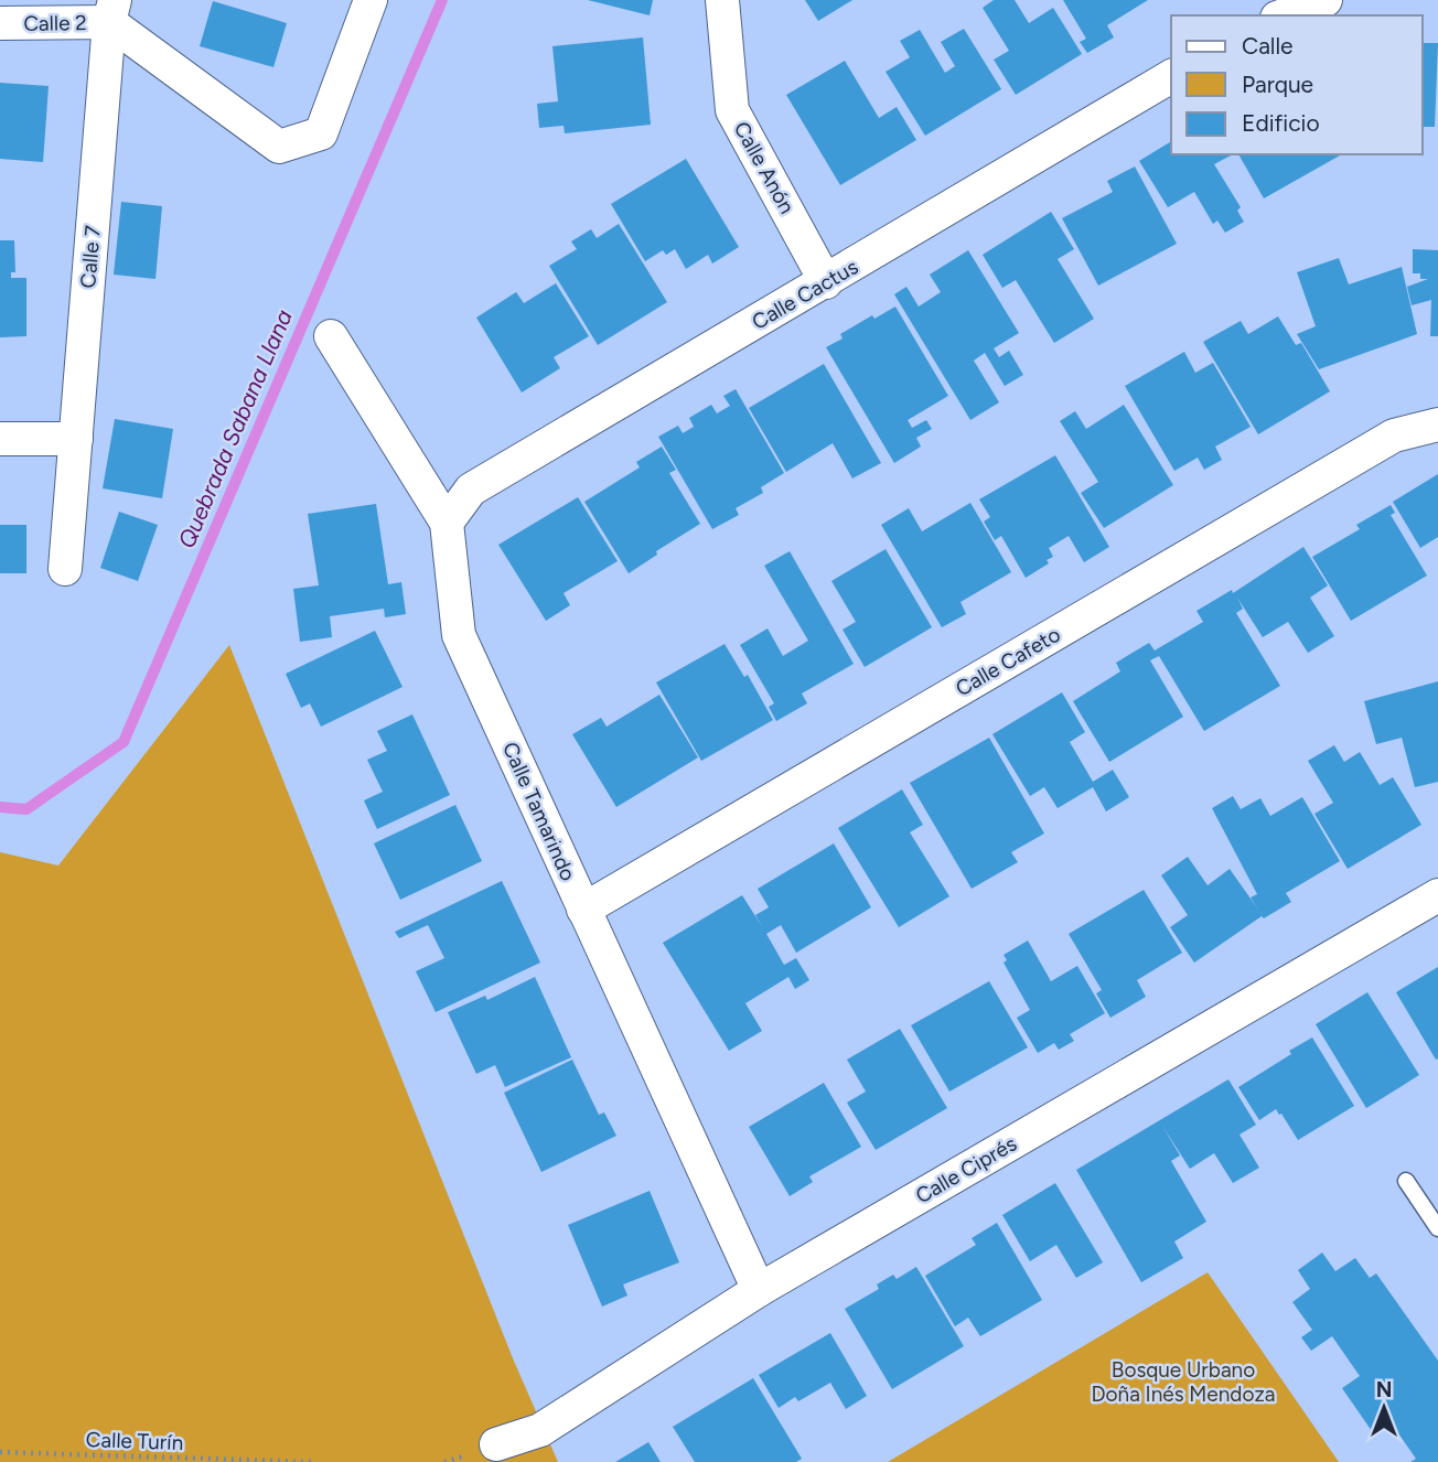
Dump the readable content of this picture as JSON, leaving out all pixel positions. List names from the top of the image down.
{
  "streets": {
    "street": [
      "Calle 2",
      "Calle Anón",
      "Calle 7",
      "Calle Cactus",
      "Calle Cafeto",
      "Calle Tamarindo",
      "Calle Ciprés"
    ],
    "path": ["Calle Turín"]
  },
  "crossings": [
    ["Calle 2", "Calle 7"],
    ["Calle Anón", "Calle Cactus"],
    ["Calle Cactus", "Calle Tamarindo"],
    ["Calle Cafeto", "Calle Tamarindo"],
    ["Calle Tamarindo", "Calle Ciprés"]
  ],
  "water": ["Quebrada Sabana Llana"],
  "parks": ["Bosque Urbano Doña Inés Mendoza"],
  "legend": ["Calle", "Parque", "Edificio"],
  "north": "top"
}
